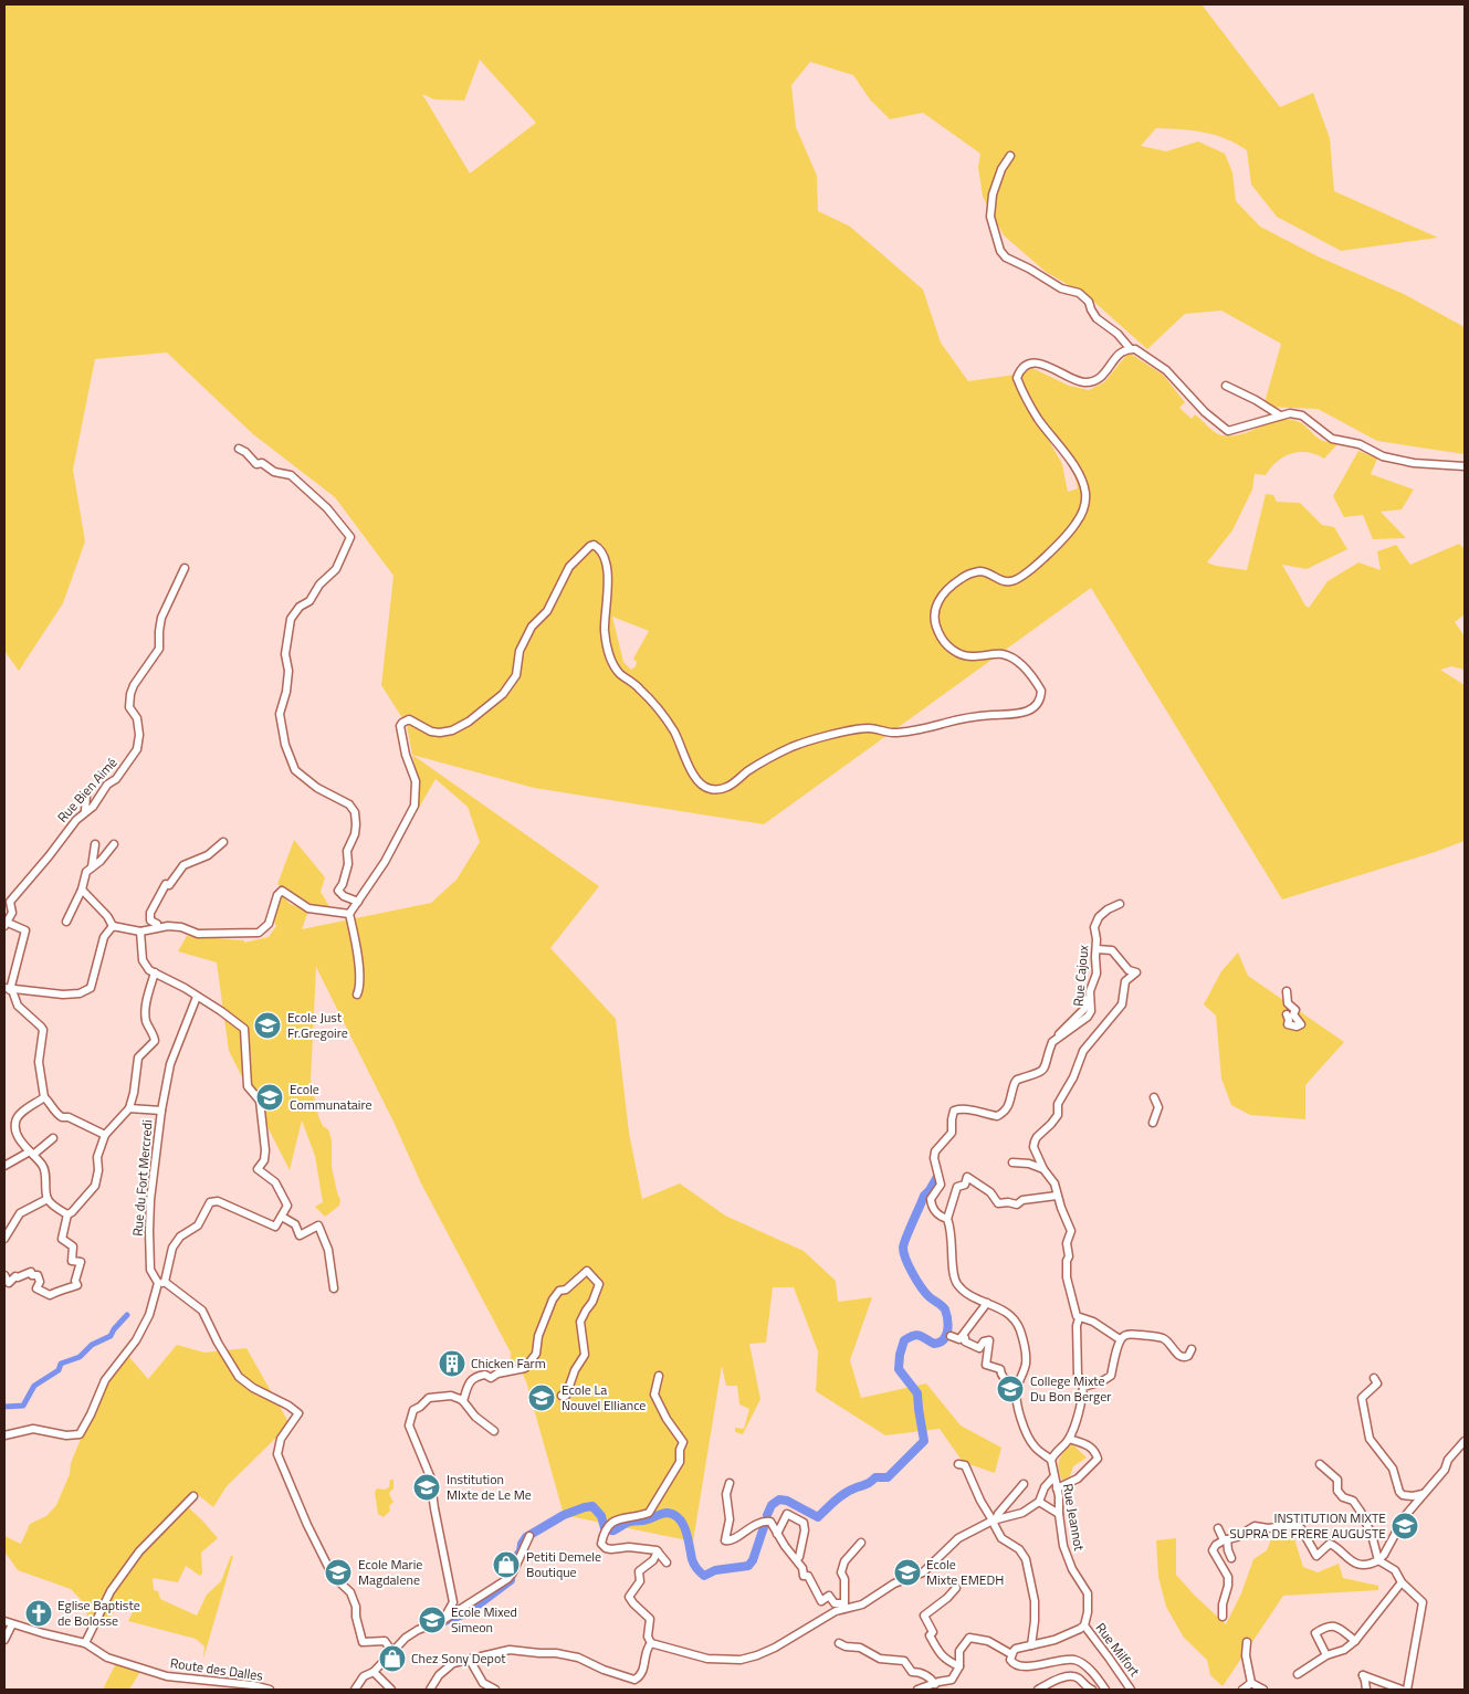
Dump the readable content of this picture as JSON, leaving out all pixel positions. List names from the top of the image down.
{
  "streets": {
    "street": [
      "Rue Bien Aimé",
      "Rue Cajoux",
      "Rue du Fort Mercredi",
      "Rue Jeannot",
      "Rue Milfort",
      "Route des Dalles"
    ]
  },
  "crossings": [
    ["Rue Cajoux", "Rue Jeannot"],
    ["Rue Jeannot", "Rue Milfort"]
  ],
  "places": {
    "school or university": [
      "Ecole Just Fr.Gregoire",
      "Ecole Communataire",
      "College Mixte Du Bon Berger",
      "Ecole La Nouvel Elliance",
      "Institution MIxte de Le Me",
      "INSTITUTION MIXTE SUPRA DE FRERE AUGUSTE",
      "Ecole Marie Magdalene",
      "Ecole Mixte EMEDH",
      "Ecole Mixed Simeon"
    ],
    "building": ["Chicken Farm"],
    "shop": ["Petiti Demele Boutique", "Chez Sony Depot"],
    "church": ["Eglise Baptiste de Bolosse"]
  }
}
